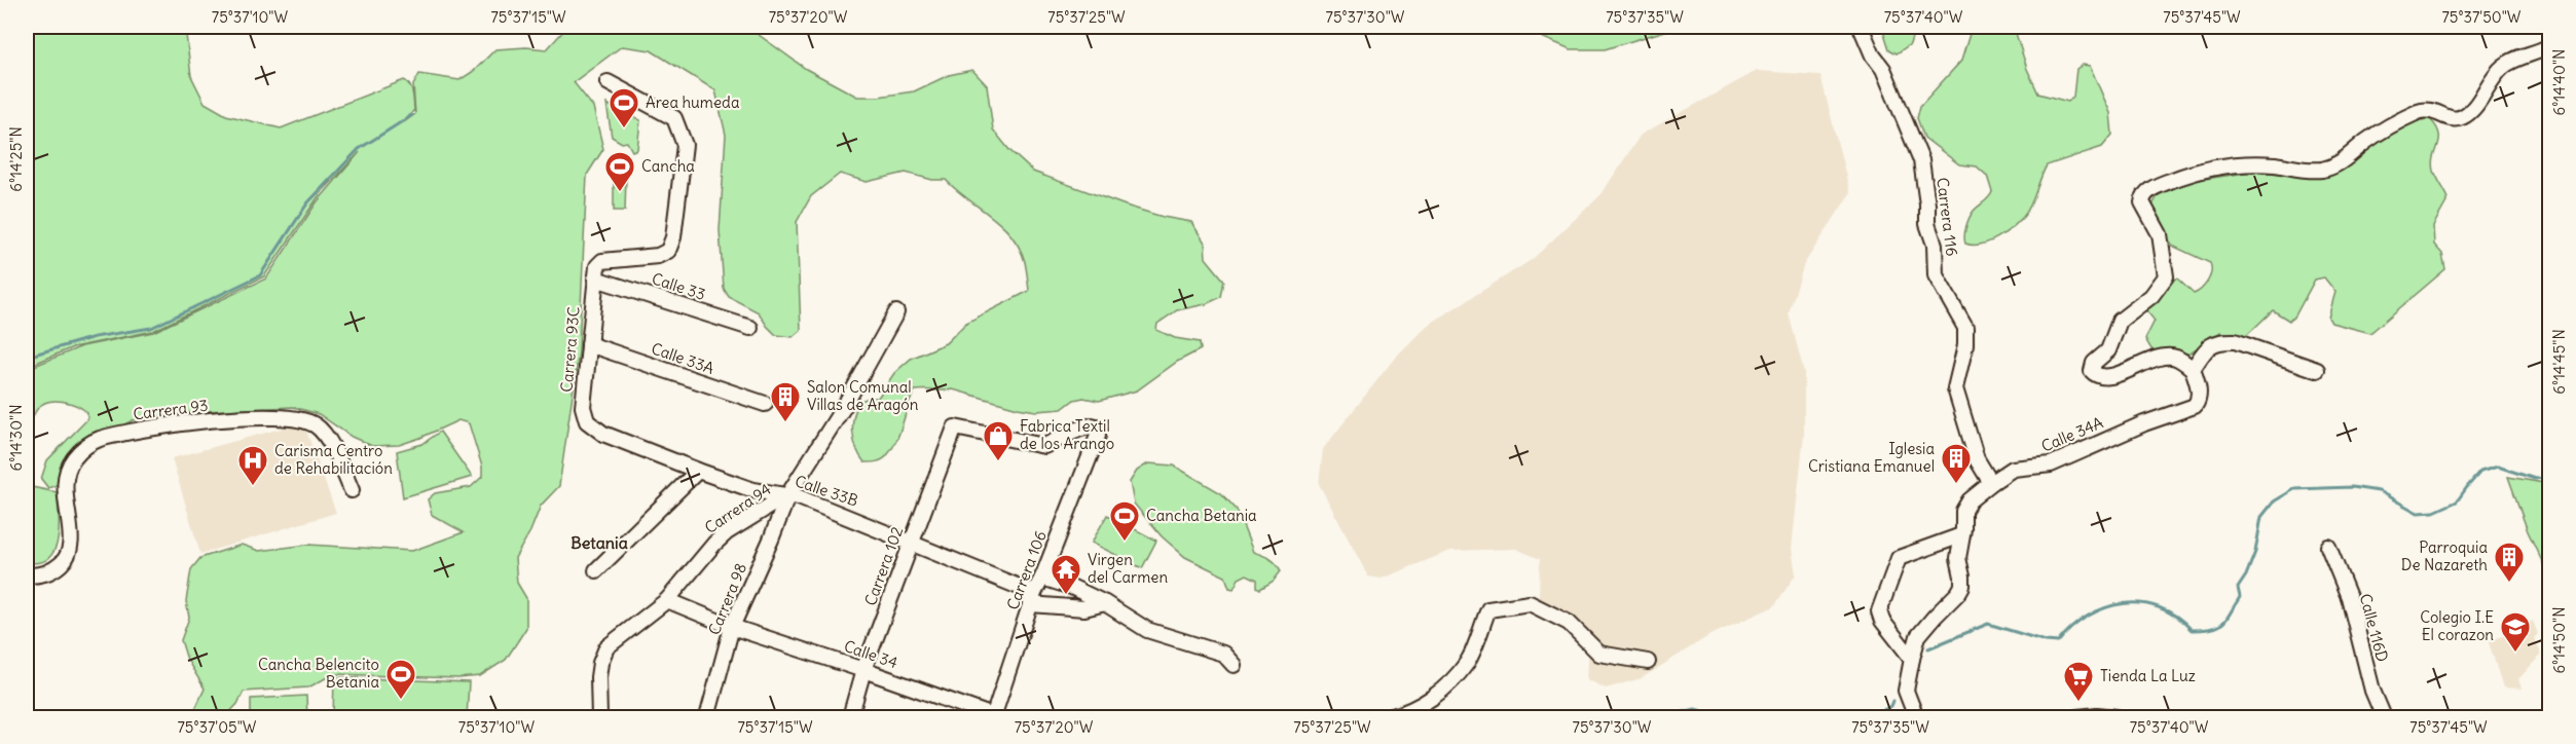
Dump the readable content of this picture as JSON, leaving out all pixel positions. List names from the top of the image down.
{
  "streets": {
    "street": [
      "Carrera 116",
      "Calle 33",
      "Carrera 93C",
      "Calle 33A",
      "Carrera 93",
      "Calle 34A",
      "Calle 33B",
      "Carrera 94",
      "Carrera 102",
      "Carrera 106",
      "Carrera 98",
      "Calle 116D",
      "Calle 34"
    ]
  },
  "crossings": [
    ["Carrera 116", "Calle 34A"],
    ["Calle 33", "Carrera 93C"],
    ["Carrera 93C", "Calle 33A"],
    ["Carrera 93C", "Calle 33B"],
    ["Calle 33B", "Carrera 94"],
    ["Calle 33B", "Carrera 102"],
    ["Calle 33B", "Carrera 106"],
    ["Calle 33B", "Carrera 98"],
    ["Carrera 94", "Carrera 98"],
    ["Carrera 94", "Calle 34"],
    ["Carrera 102", "Carrera 106"],
    ["Carrera 102", "Calle 34"],
    ["Carrera 106", "Calle 34"],
    ["Carrera 98", "Calle 34"]
  ],
  "districts": ["Betania"],
  "places": {
    "sports": [
      "Area humeda",
      "Cancha",
      "Cancha Betania",
      "Cancha Belencito Betania"
    ],
    "building": ["Salon Comunal Villas de Aragón", "Iglesia Cristiana Emanuel", "Parroquia De Nazareth"],
    "shop": ["Fabrica Textil de los Arango"],
    "hospital": ["Carisma Centro de Rehabilitación"],
    "temple": ["Virgen del Carmen"],
    "school or university": ["Colegio I.E El corazon"],
    "supermarket": ["Tienda La Luz"]
  },
  "coordinates": [
    "75°37'10\"W",
    "75°37'15\"W",
    "75°37'20\"W",
    "75°37'25\"W",
    "75°37'30\"W",
    "75°37'35\"W",
    "75°37'40\"W",
    "75°37'45\"W",
    "75°37'50\"W",
    "6°14'40\"N",
    "6°14'25\"N",
    "6°14'45\"N",
    "6°14'30\"N",
    "6°14'50\"N",
    "75°37'05\"W"
  ]
}
